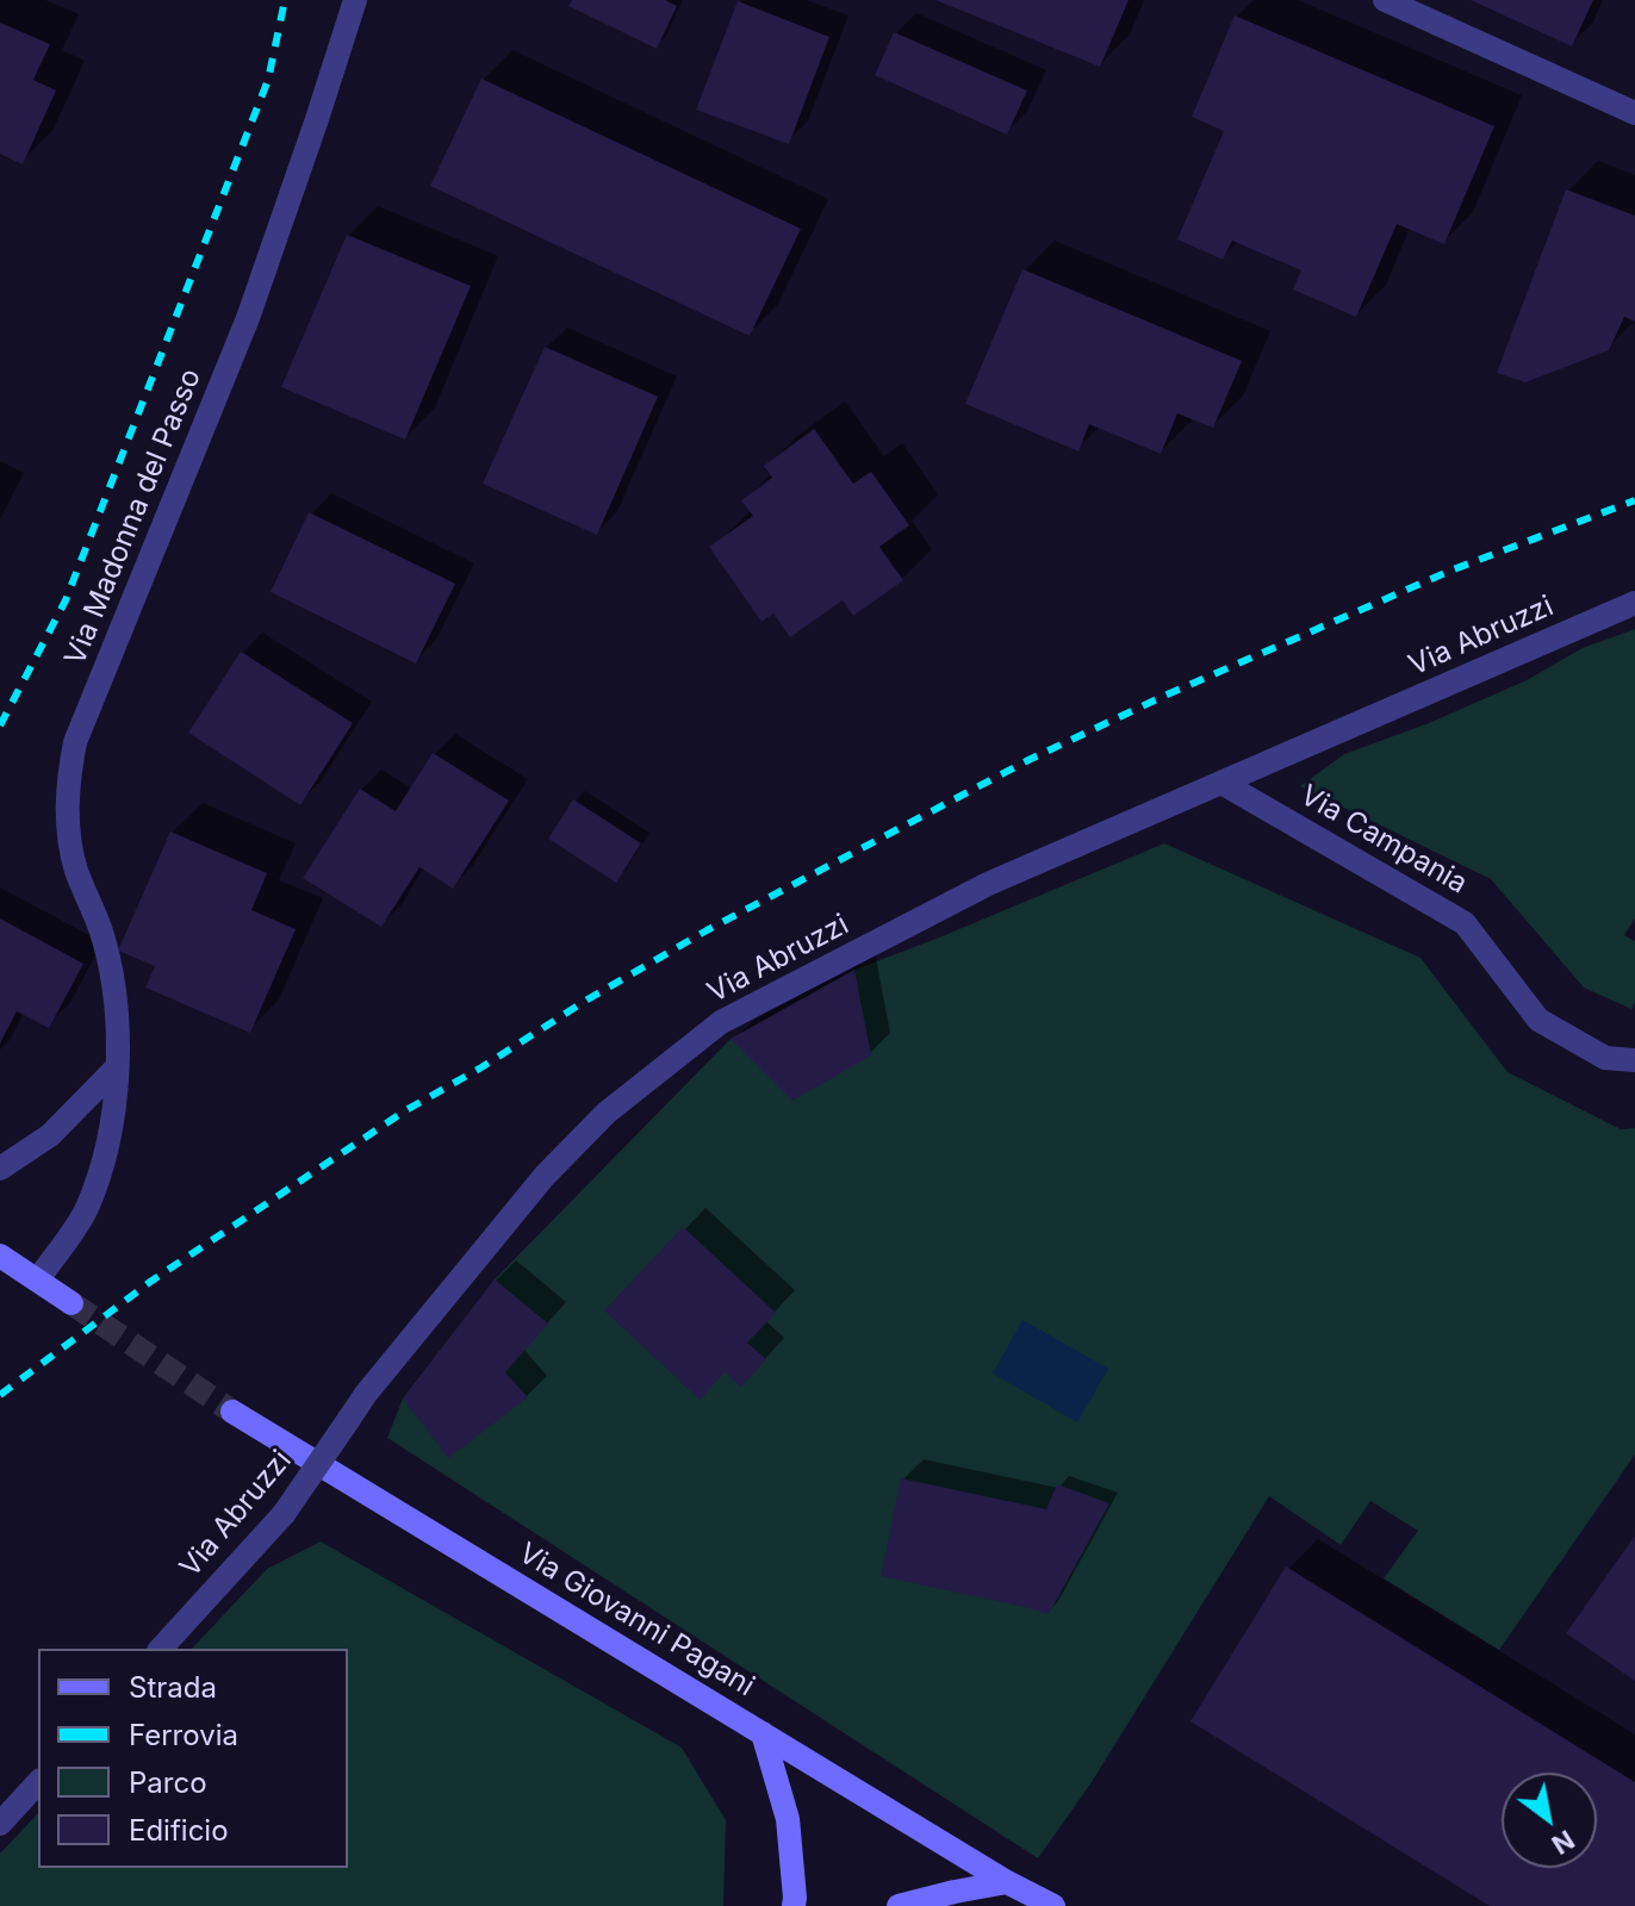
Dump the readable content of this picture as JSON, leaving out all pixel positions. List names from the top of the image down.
{
  "streets": {
    "street": [
      "Via Madonna del Passo",
      "Via Abruzzi",
      "Via Campania",
      "Via Giovanni Pagani"
    ]
  },
  "crossings": [
    ["Via Abruzzi", "Via Campania"]
  ],
  "legend": [
    "Strada",
    "Ferrovia",
    "Parco",
    "Edificio"
  ],
  "north": "bottom right"
}
